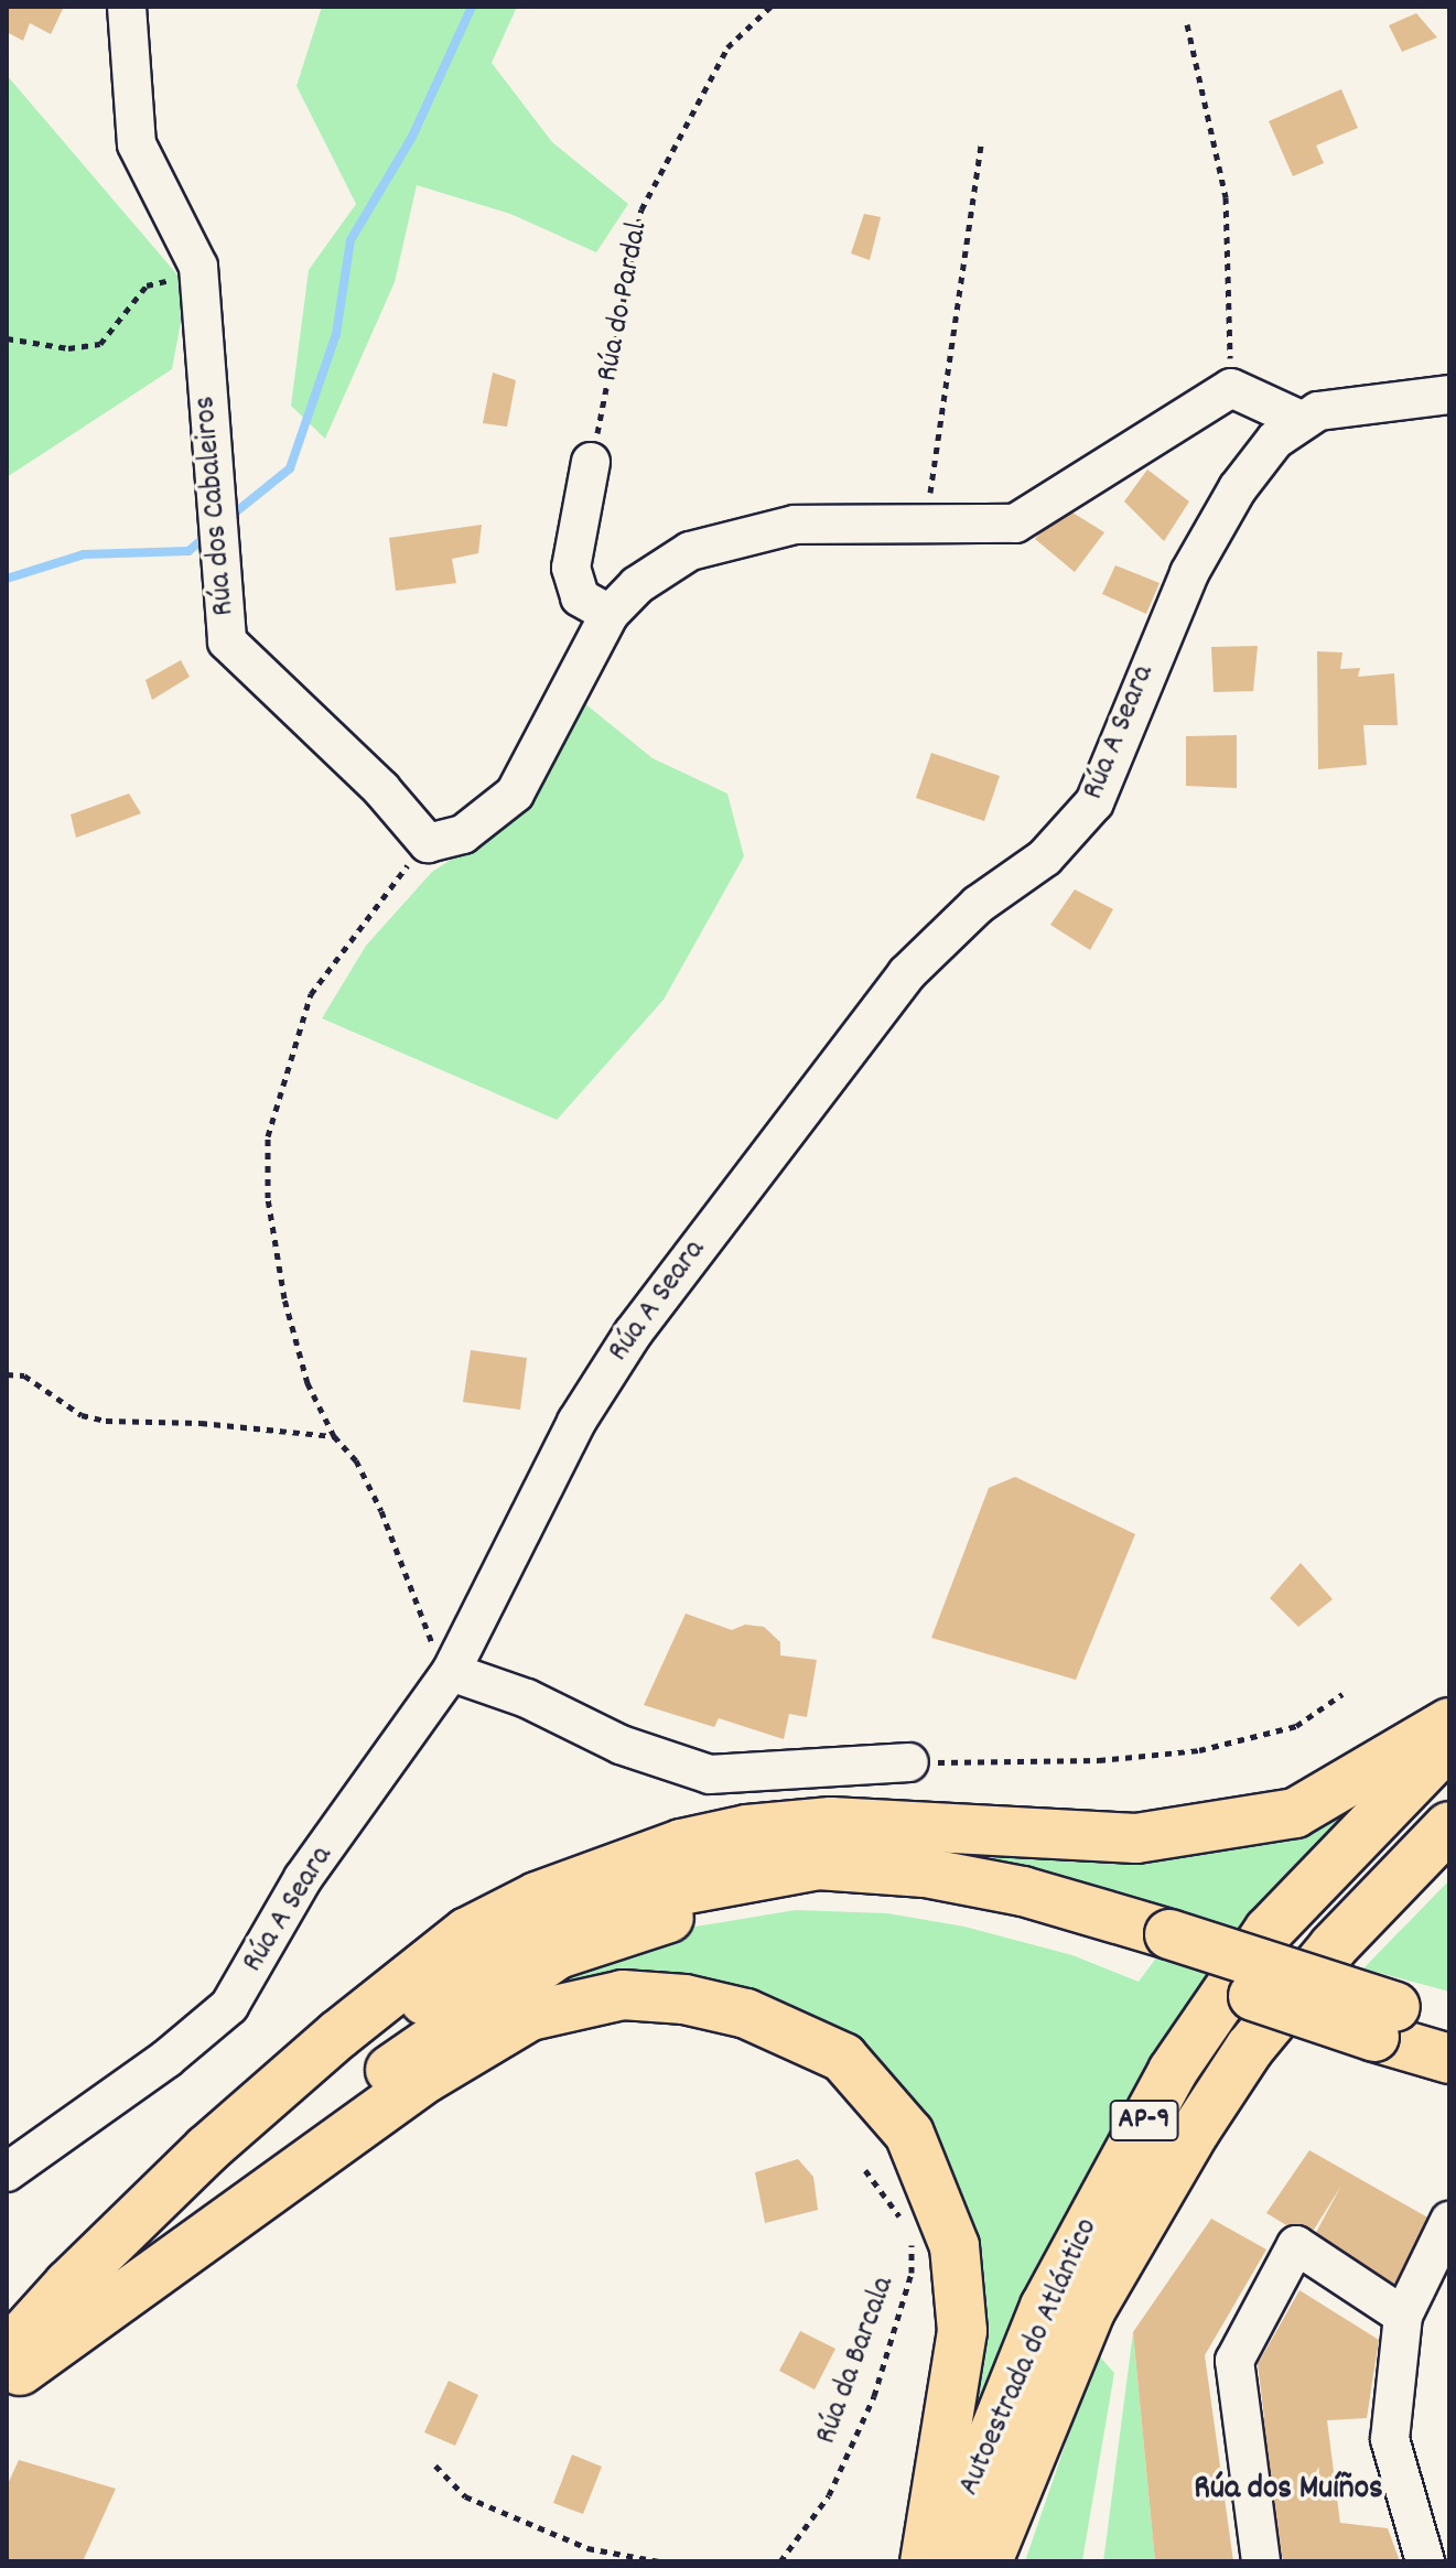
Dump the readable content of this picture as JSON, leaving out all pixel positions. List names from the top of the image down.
{
  "streets": {
    "highway": ["AP-9", "Autoestrada do Atlántico"],
    "street": ["Rúa dos Cabaleiros", "Rúa A Seara"],
    "path": ["Rúa do Pardal", "Rúa da Barcala"]
  },
  "districts": ["Rúa dos Muíños"]
}
